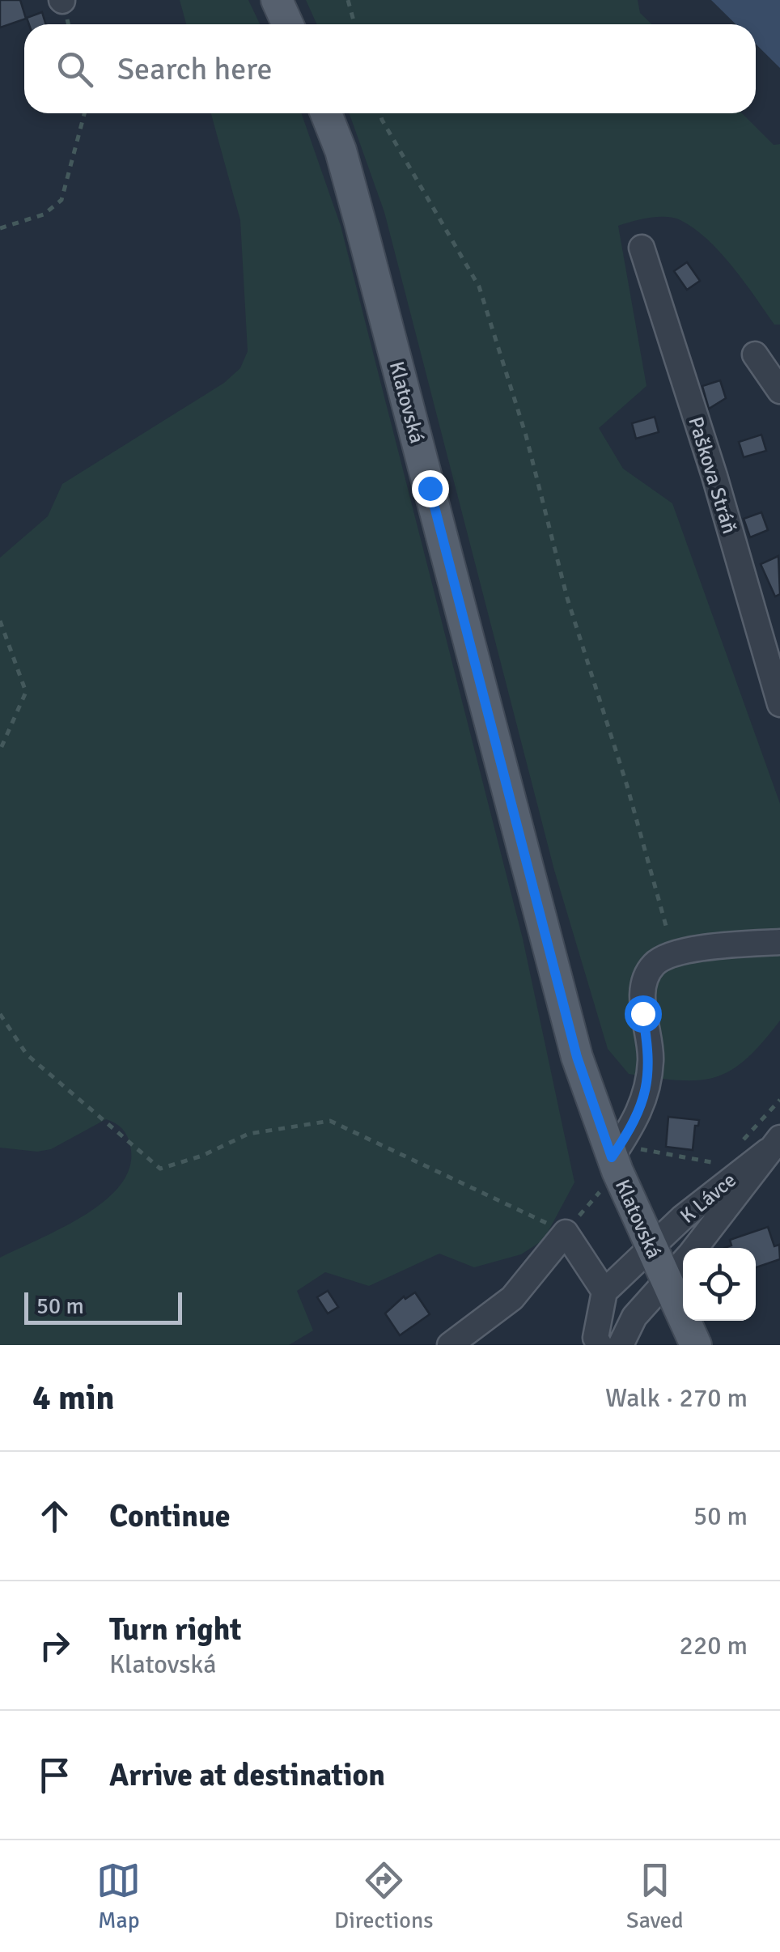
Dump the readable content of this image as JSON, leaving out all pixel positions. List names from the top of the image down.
{
  "streets": {
    "main road": ["Klatovská"],
    "street": ["Paškova Stráň", "K Lávce"]
  },
  "crossings": [
    ["Klatovská", "K Lávce"]
  ],
  "scale_bar": "50 m",
  "page": {
    "search": "Search here",
    "scale": "50 m",
    "heading": ["4 min", "Walk · 270 m"],
    "list": [
      ["Continue", "50 m"],
      ["Turn right", "Klatovská", "220 m"],
      "Arrive at destination"
    ],
    "nav": ["Map", "Directions", "Saved"]
  }
}
